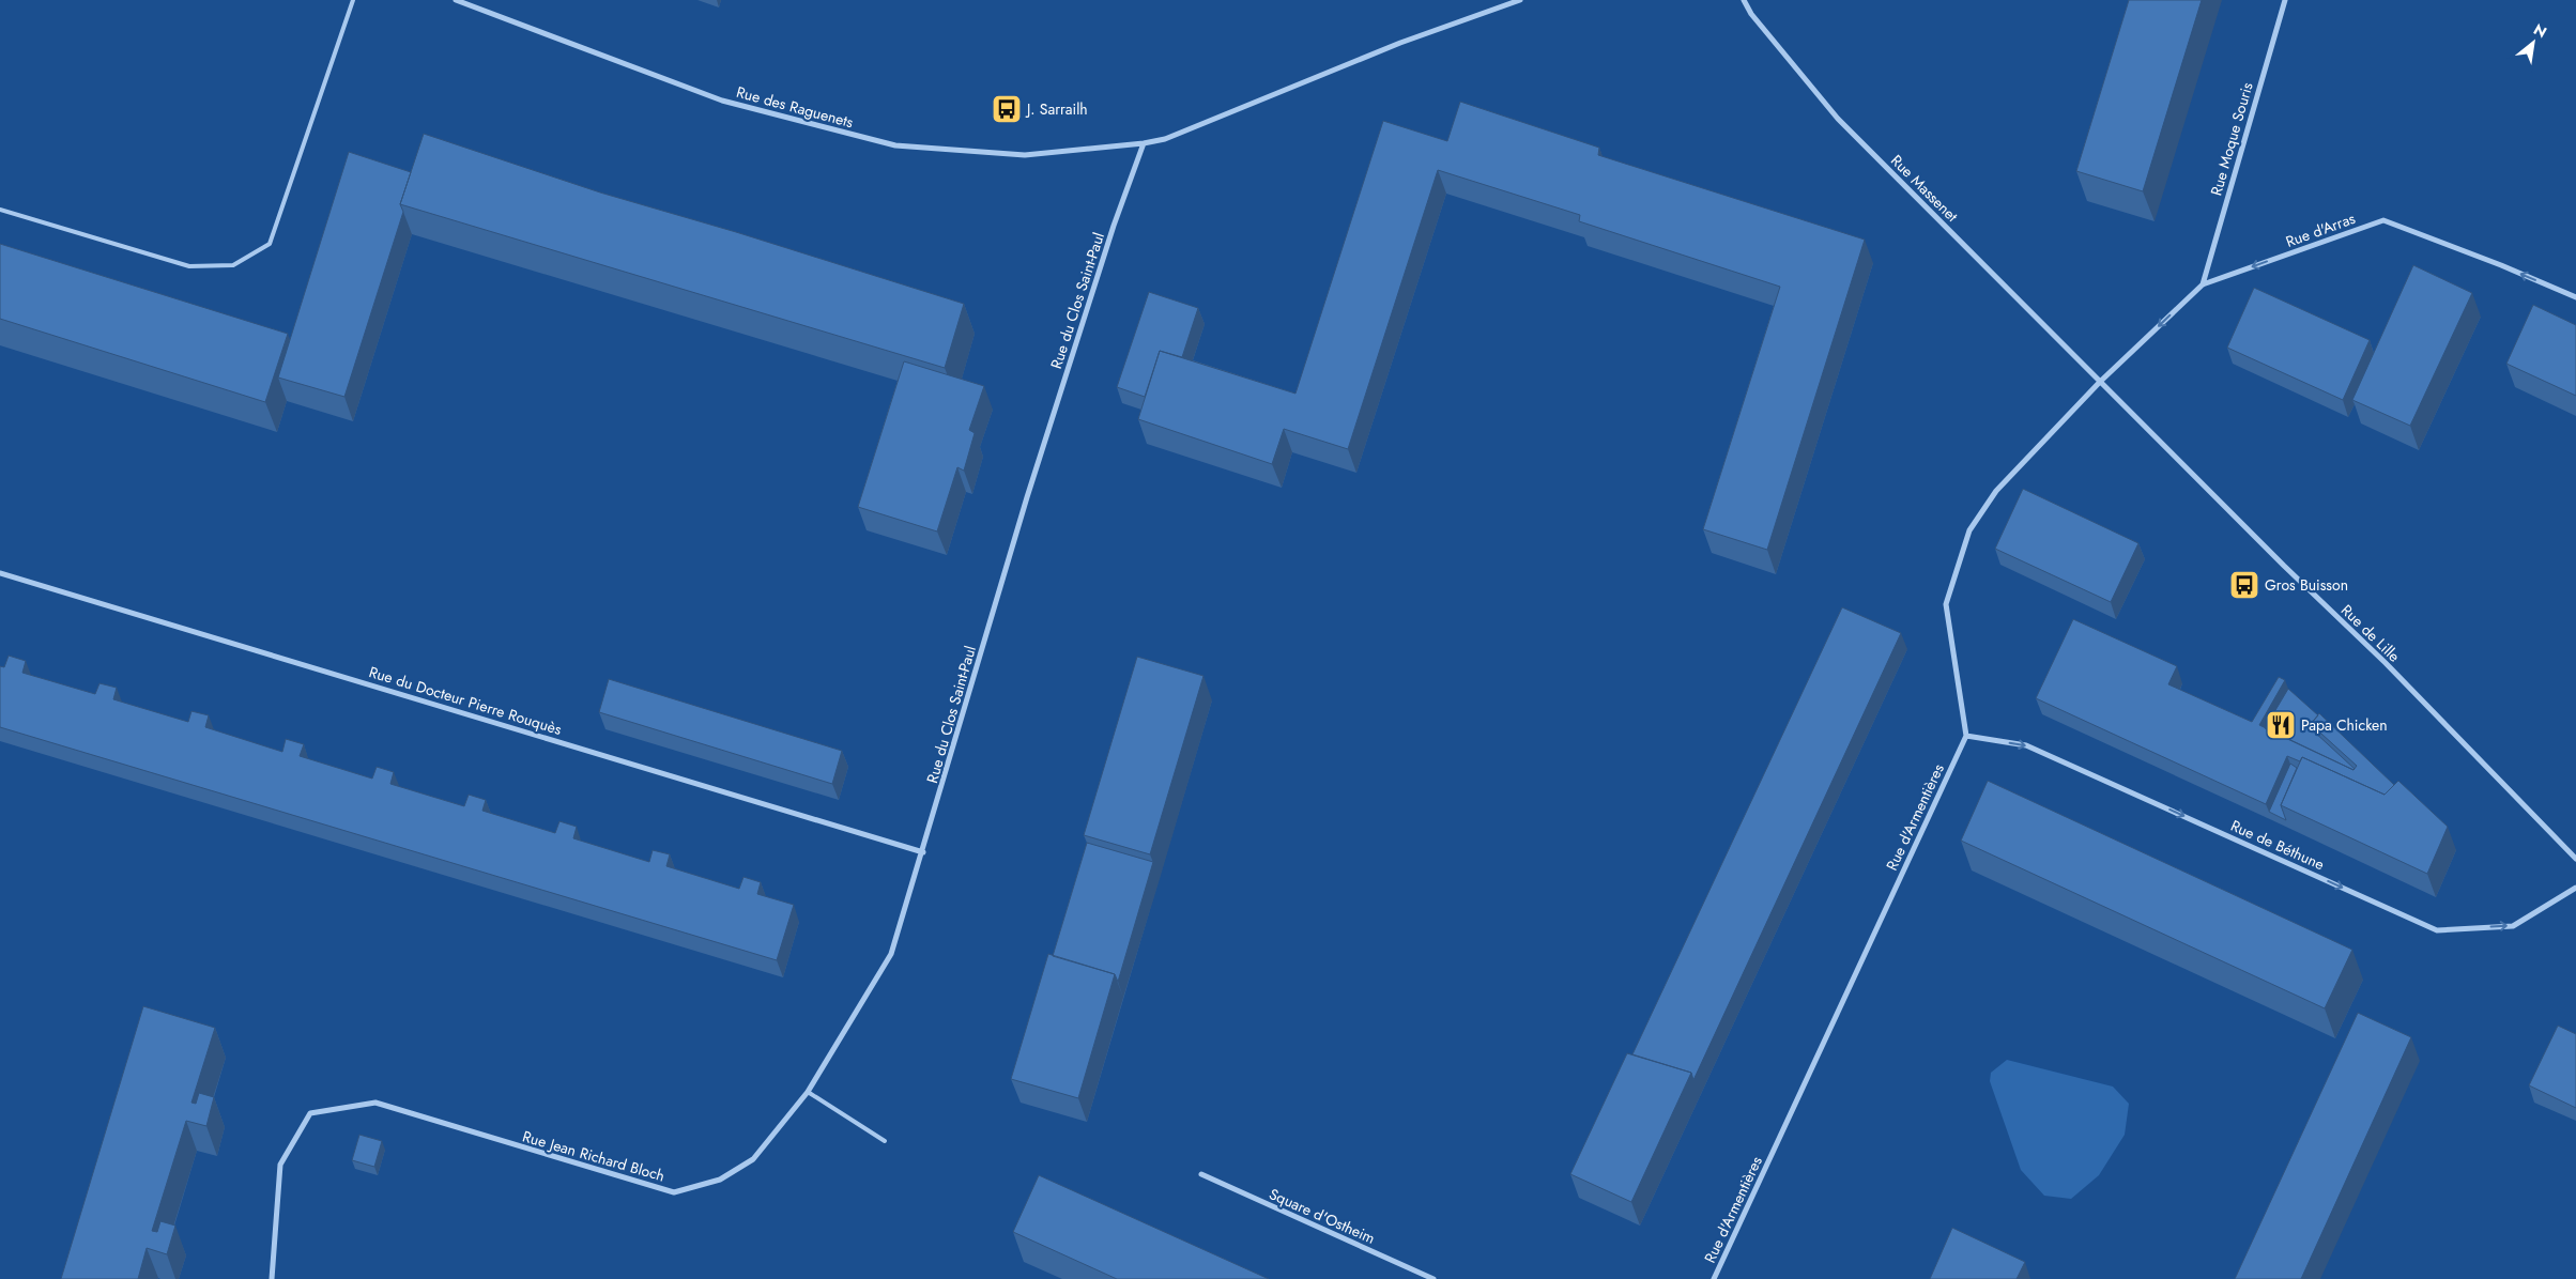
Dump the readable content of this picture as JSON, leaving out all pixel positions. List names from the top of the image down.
{
  "streets": {
    "street": [
      "Rue des Raguenets",
      "Rue Moque Souris",
      "Rue Massenet",
      "Rue d'Arras",
      "Rue du Clos Saint-Paul",
      "Rue de Lille",
      "Rue du Docteur Pierre Rouquès",
      "Rue d'Armentières",
      "Rue de Béthune",
      "Rue Jean Richard Bloch",
      "Square d'Ostheim"
    ]
  },
  "crossings": [
    ["Rue des Raguenets", "Rue du Clos Saint-Paul"],
    ["Rue Moque Souris", "Rue d'Arras"],
    ["Rue Massenet", "Rue d'Arras"],
    ["Rue Massenet", "Rue de Lille"],
    ["Rue d'Arras", "Rue de Lille"],
    ["Rue du Clos Saint-Paul", "Rue du Docteur Pierre Rouquès"],
    ["Rue du Clos Saint-Paul", "Rue Jean Richard Bloch"],
    ["Rue du Docteur Pierre Rouquès", "Rue Jean Richard Bloch"],
    ["Rue d'Armentières", "Rue de Béthune"]
  ],
  "one_way": ["Rue d'Arras", "Rue de Béthune"],
  "places": {
    "bus stop": ["J. Sarrailh", "Gros Buisson"],
    "restaurant": ["Papa Chicken"]
  },
  "north": "top right"
}
